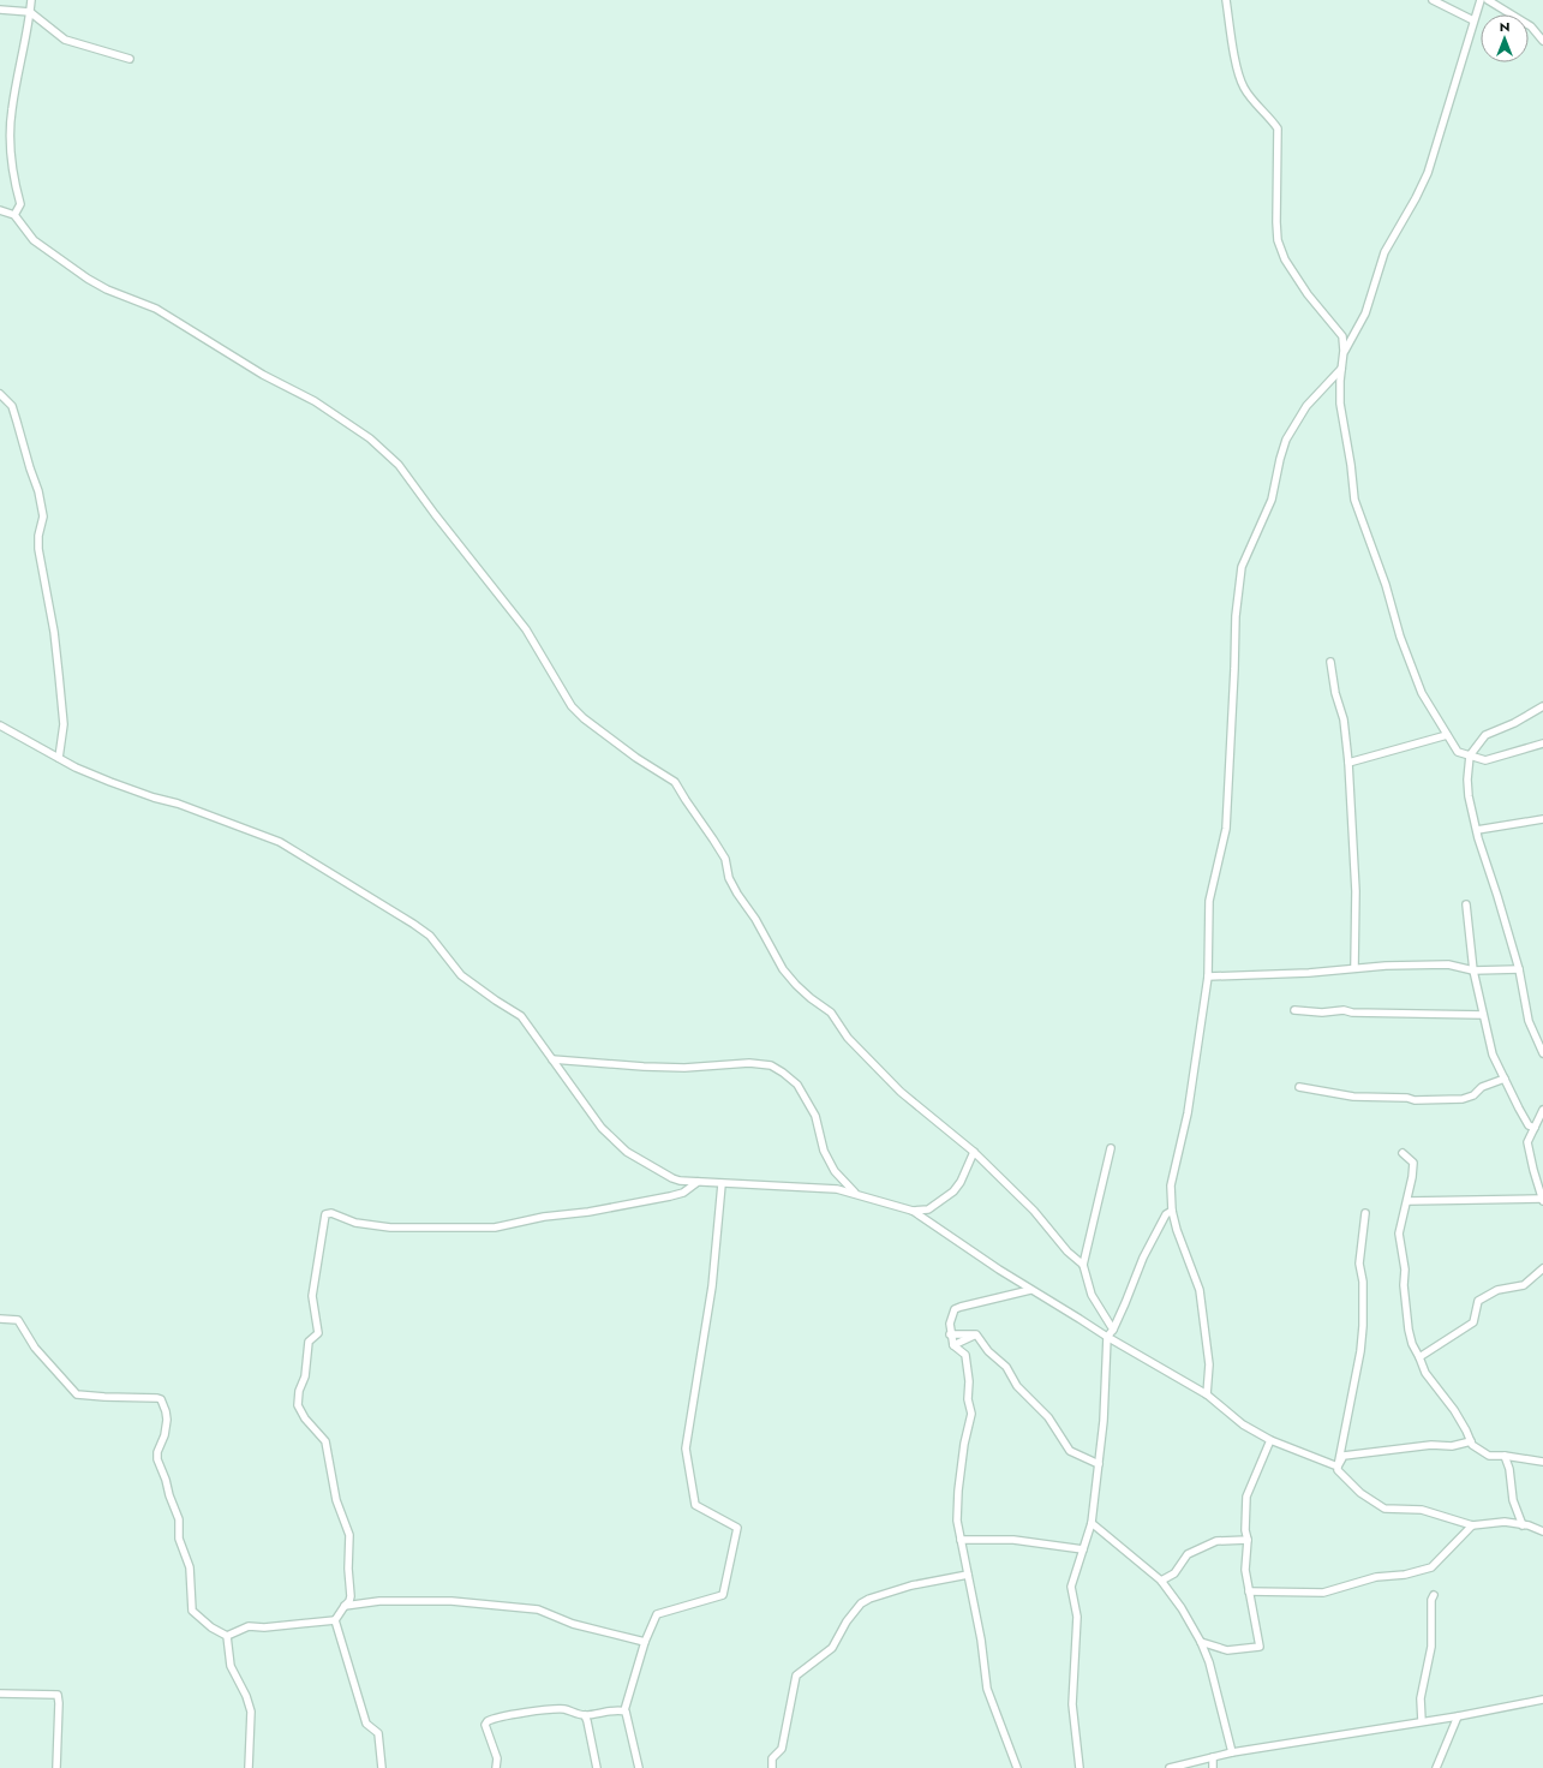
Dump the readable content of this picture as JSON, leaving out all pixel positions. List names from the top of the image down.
{
  "north": "top"
}
